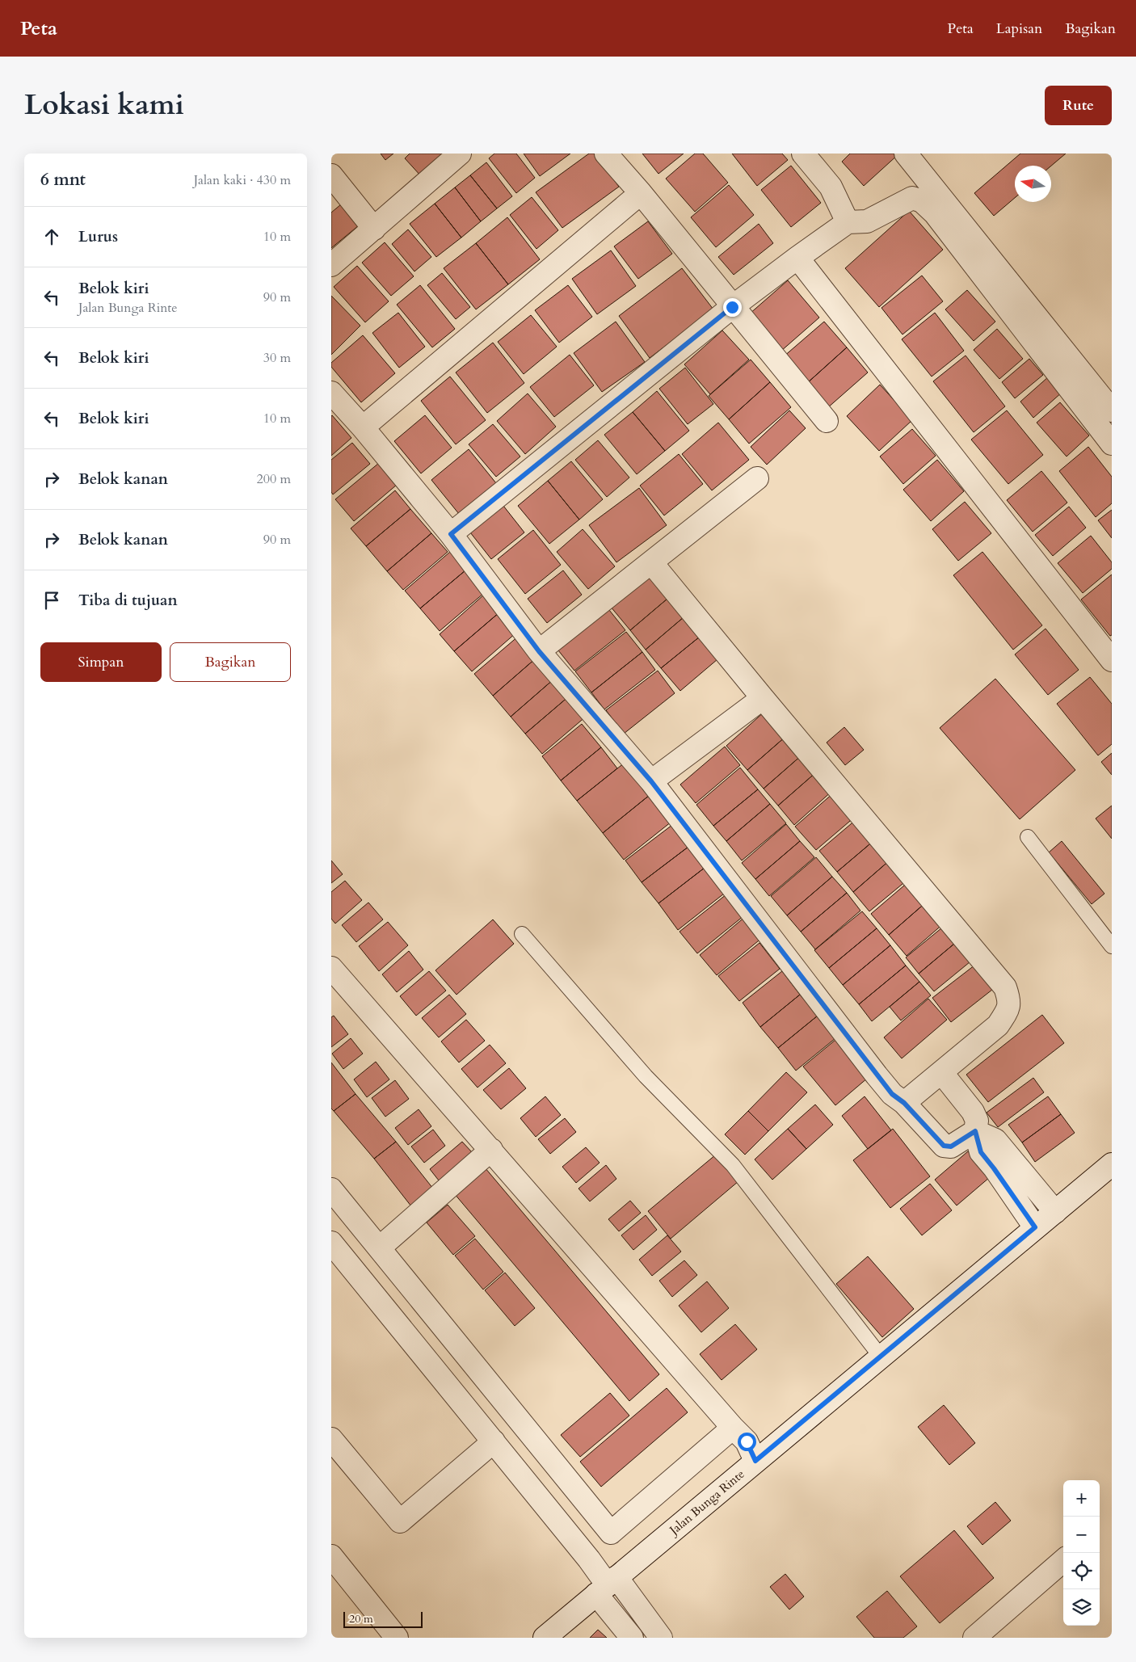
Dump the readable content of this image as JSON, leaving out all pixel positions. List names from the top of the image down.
{
  "streets": {
    "street": ["Jalan Bunga Rinte"]
  },
  "scale_bar": "20 m",
  "north": "left",
  "page": {
    "header": "Peta",
    "nav": ["Peta", "Lapisan", "Bagikan"],
    "title": "Lokasi kami",
    "buttons": [
      "Rute",
      ["Simpan", "Bagikan"]
    ],
    "heading": ["6 mnt", "Jalan kaki · 430 m"],
    "list": [
      ["Lurus", "10 m"],
      ["Belok kiri", "Jalan Bunga Rinte", "90 m"],
      ["Belok kiri", "30 m"],
      ["Belok kiri", "10 m"],
      ["Belok kanan", "200 m"],
      ["Belok kanan", "90 m"],
      "Tiba di tujuan"
    ],
    "map_buttons": ["+", "−"],
    "scale": "20 m"
  }
}
